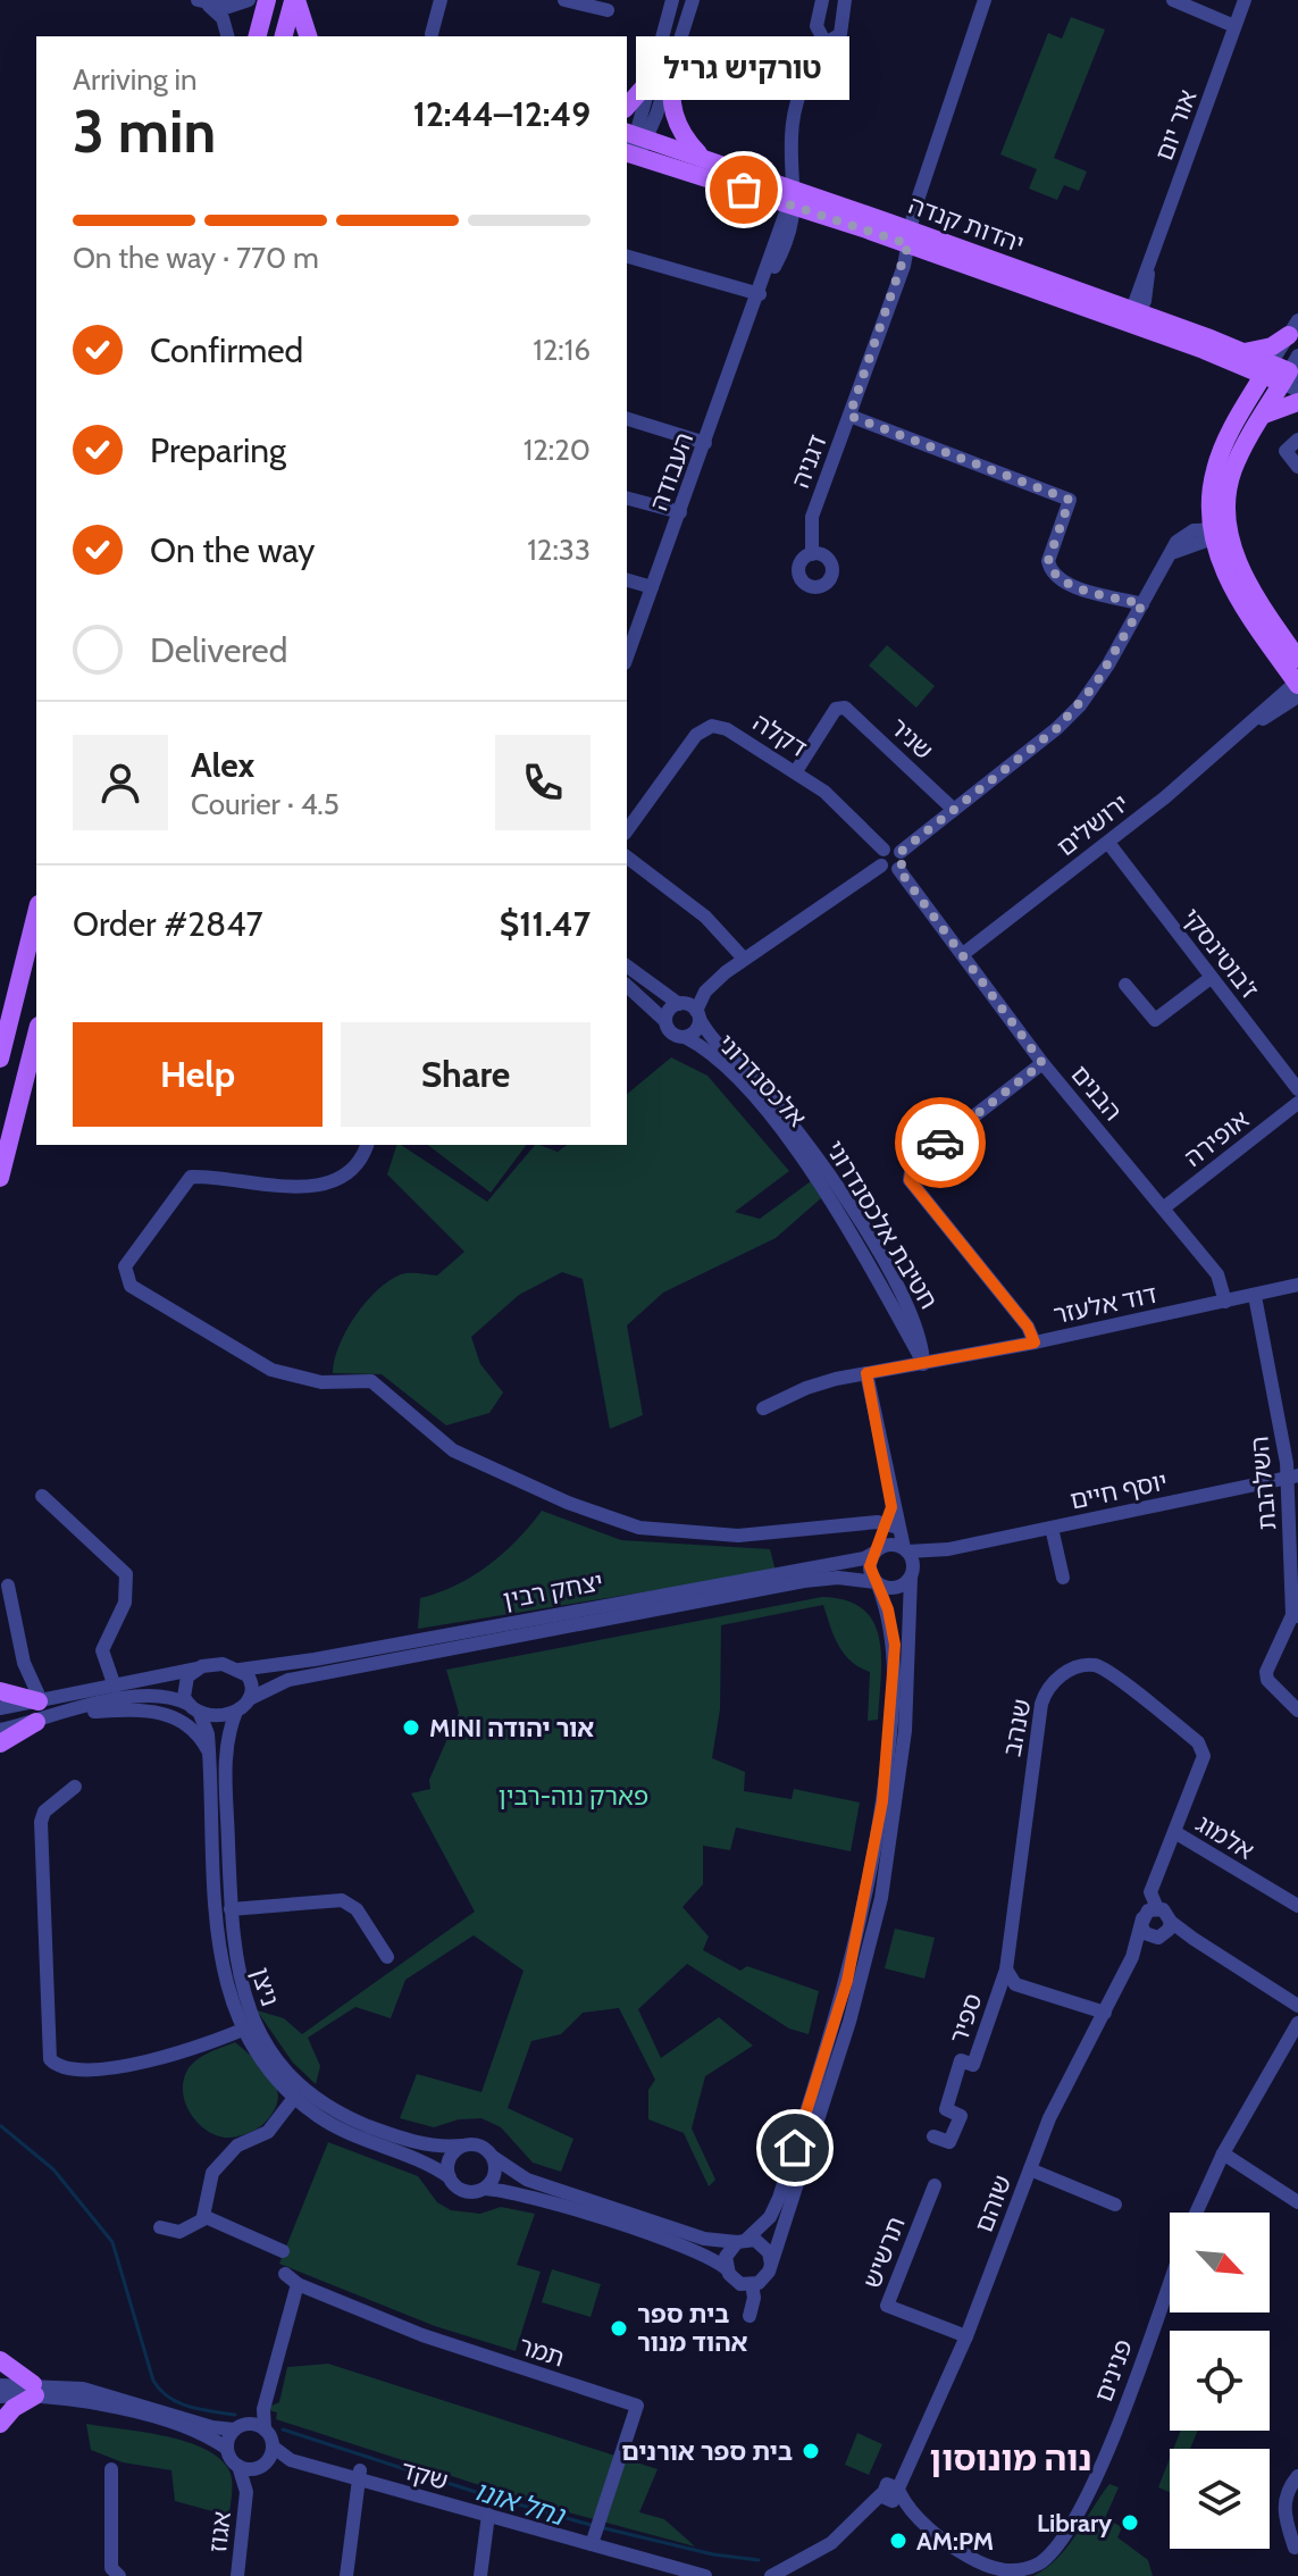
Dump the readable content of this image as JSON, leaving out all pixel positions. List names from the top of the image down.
{
  "streets": {
    "main road": ["יהדות קנדה"],
    "street": [
      "אור יום",
      "דגניה",
      "העבודה",
      "דקלה",
      "שניר",
      "ירושלים",
      "ז'בוטינסקי",
      "אלכסנדרוני",
      "הבנים",
      "אופירה",
      "חטיבת אלכסנדרוני",
      "דוד אלעזר",
      "השלהבת",
      "יוסף חיים",
      "יצחק רבין",
      "שנהב",
      "אלמוג",
      "ניצן",
      "ספיר",
      "שוהם",
      "תרשיש",
      "תמר",
      "פנינים",
      "שקד",
      "אגוז"
    ]
  },
  "crossings": [
    ["אור יום", "יהדות קנדה"],
    ["יהדות קנדה", "דגניה"],
    ["יהדות קנדה", "העבודה"],
    ["דקלה", "שניר"],
    ["דקלה", "הבנים"],
    ["ירושלים", "ז'בוטינסקי"],
    ["ירושלים", "הבנים"],
    ["אלכסנדרוני", "חטיבת אלכסנדרוני"],
    ["הבנים", "אופירה"],
    ["הבנים", "דוד אלעזר"],
    ["חטיבת אלכסנדרוני", "דוד אלעזר"],
    ["דוד אלעזר", "השלהבת"],
    ["השלהבת", "יוסף חיים"],
    ["יוסף חיים", "יצחק רבין"],
    ["יצחק רבין", "ניצן"],
    ["שנהב", "אלמוג"],
    ["שנהב", "ספיר"],
    ["שוהם", "תרשיש"],
    ["שוהם", "פנינים"],
    ["תמר", "שקד"],
    ["שקד", "אגוז"]
  ],
  "districts": ["נוה מונוסון"],
  "water": ["נחל אונו"],
  "parks": ["פארק נוה-רבין"],
  "places": [
    "טורקיש גריל",
    "MINI אור יהודה",
    "בית ספר אהוד מנור",
    "בית ספר אורנים",
    "Library",
    "AM:PM"
  ],
  "north": "bottom right",
  "page": {
    "bubble": "טורקיש גריל",
    "heading": ["3 min", "Arriving in", "12:44–12:49"],
    "panel": [
      "Alex",
      "Courier · 4.5",
      "Order #2847",
      "$11.47"
    ],
    "bar": "On the way · 770 m",
    "list": [
      ["Confirmed", "12:16"],
      ["Preparing", "12:20"],
      ["On the way", "12:33"],
      "Delivered"
    ],
    "buttons": ["Help", "Share"]
  }
}
